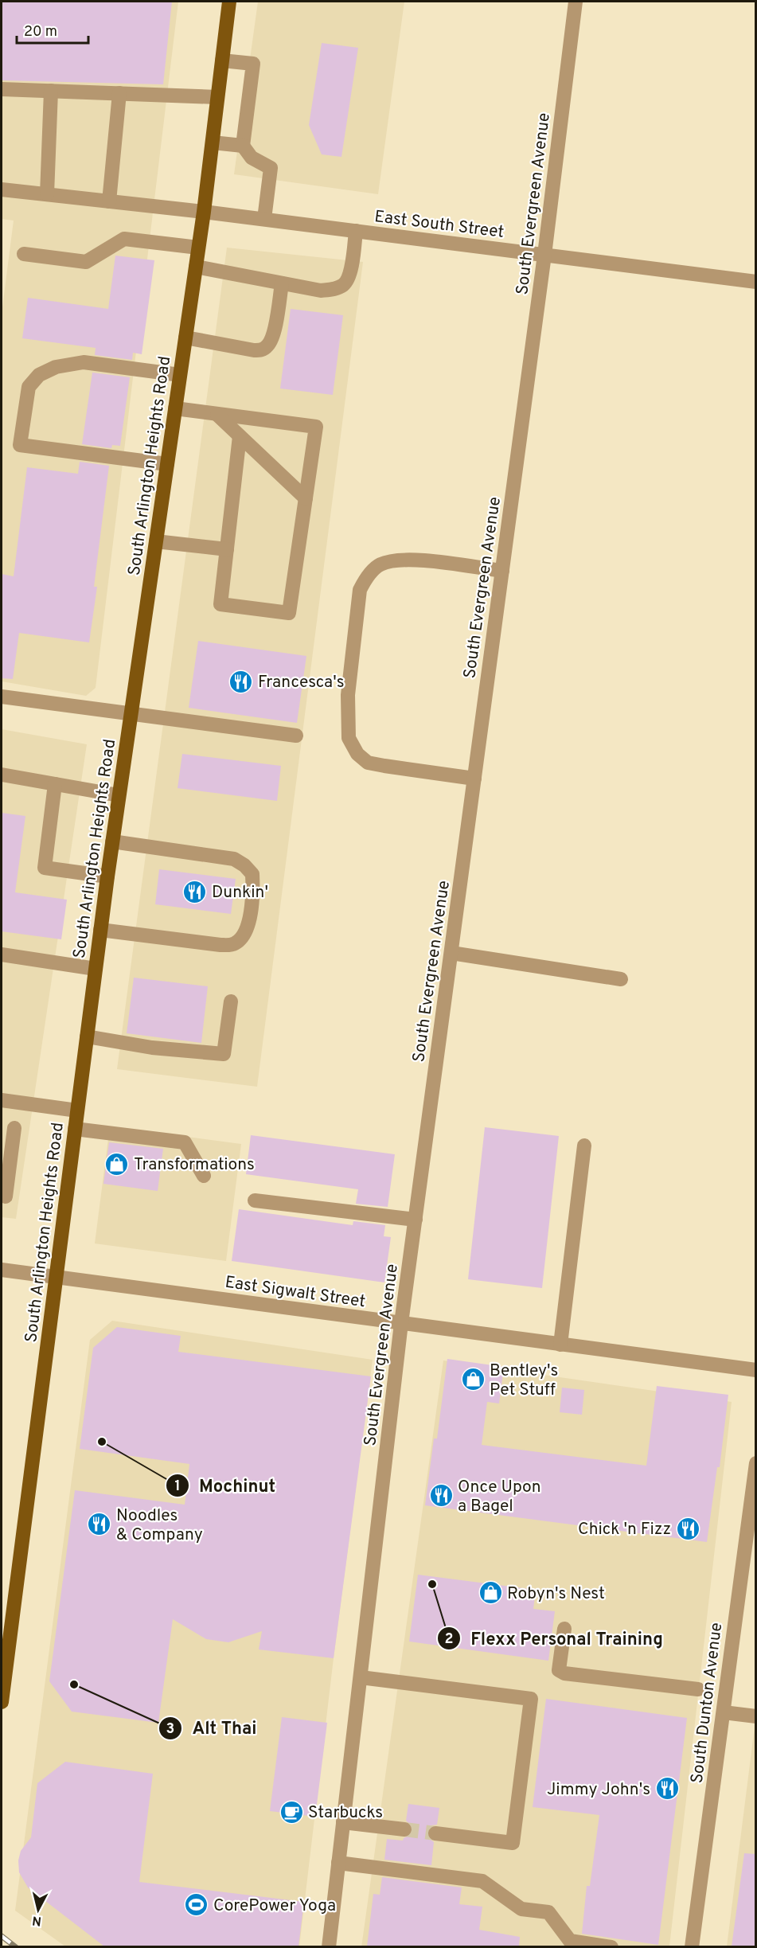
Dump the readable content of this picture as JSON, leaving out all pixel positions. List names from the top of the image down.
{
  "streets": {
    "main road": ["South Arlington Heights Road"],
    "street": [
      "South Evergreen Avenue",
      "East South Street",
      "East Sigwalt Street",
      "South Dunton Avenue"
    ]
  },
  "crossings": [
    ["South Evergreen Avenue", "East South Street"],
    ["South Evergreen Avenue", "East Sigwalt Street"],
    ["East South Street", "South Arlington Heights Road"],
    ["South Arlington Heights Road", "East Sigwalt Street"]
  ],
  "places": {
    "restaurant": [
      "Francesca's",
      "Dunkin'",
      "Once Upon a Bagel",
      "Noodles & Company",
      "Chick 'n Fizz",
      "Jimmy John's"
    ],
    "shop": ["Transformations", "Bentley's Pet Stuff", "Robyn's Nest"],
    "other": ["Mochinut", "Flexx Personal Training", "Alt Thai"],
    "cafe": ["Starbucks"],
    "sports": ["CorePower Yoga"]
  },
  "scale_bar": "20 m",
  "north": "bottom"
}
